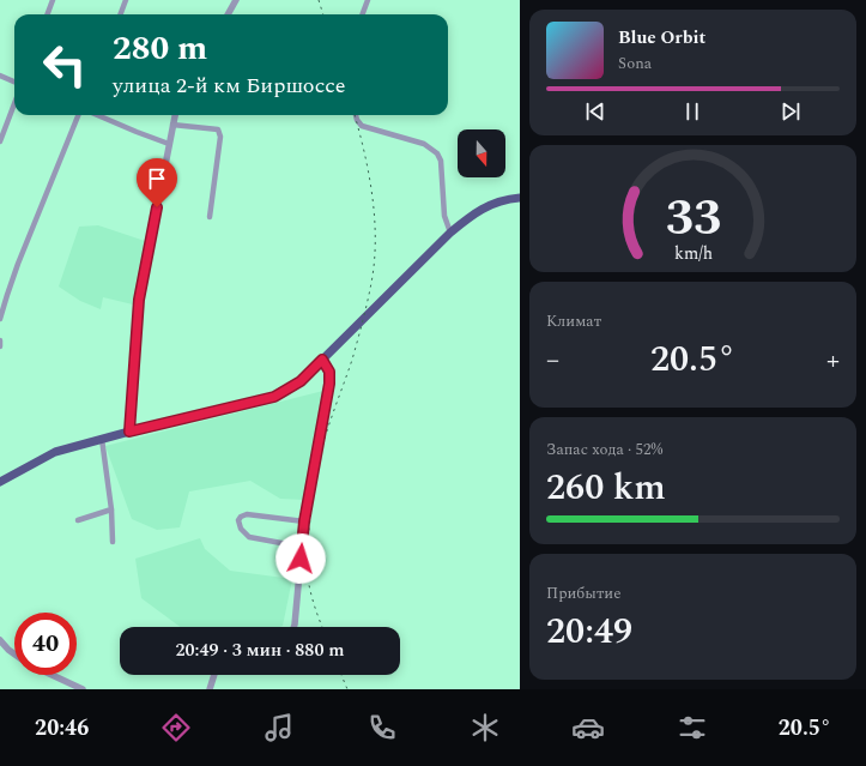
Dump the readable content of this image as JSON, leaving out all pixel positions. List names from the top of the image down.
{
  "north": "bottom",
  "page": {
    "turn": ["280 m", "улица 2-й км Биршоссе"],
    "song": ["Blue Orbit", "Sona"],
    "tile": [
      "Климат",
      ["Запас хода · 52%", "260 km"],
      ["Прибытие", "20:49"]
    ],
    "heat": ["−", "20.5°", "+"],
    "limit": "40",
    "trip": "20:49 · 3 мин · 880 m",
    "tabs": ["20:46", "20.5°"],
    "gauge": ["33", "km/h"]
  }
}
